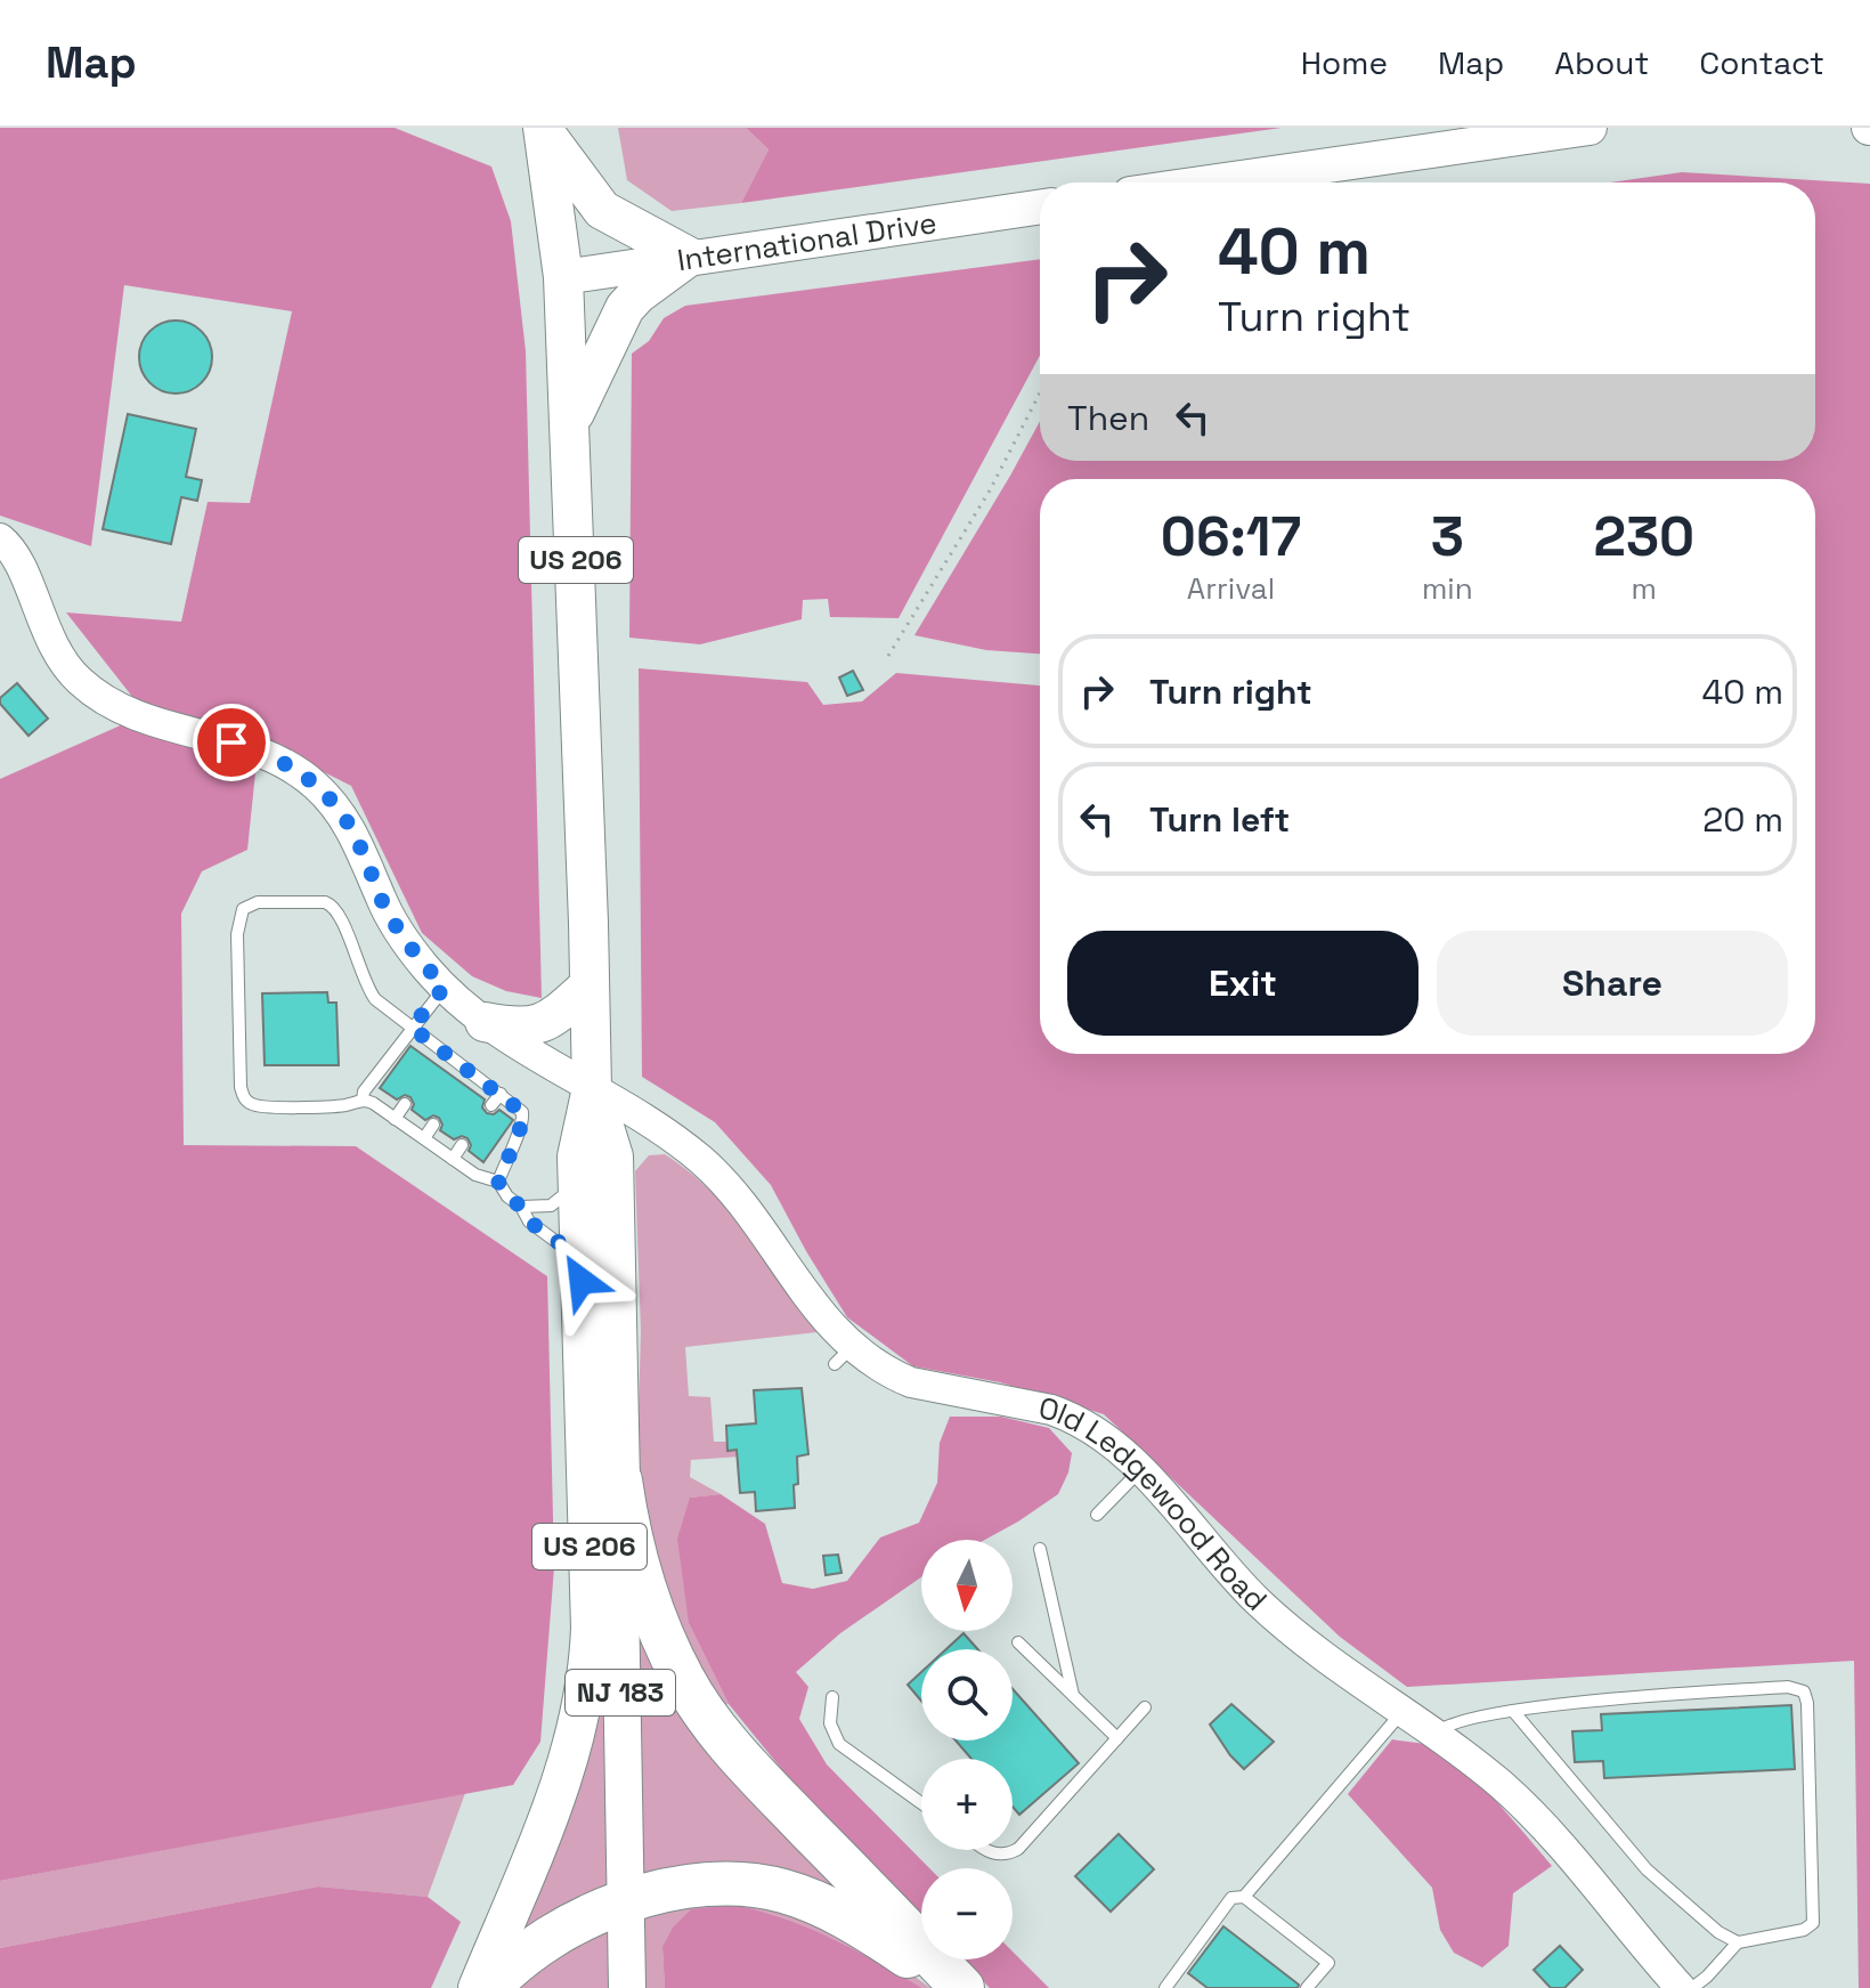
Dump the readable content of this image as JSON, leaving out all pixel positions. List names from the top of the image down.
{
  "streets": {
    "highway": ["US 206"],
    "main road": ["International Drive", "NJ 183"],
    "street": ["Old Ledgewood Road"]
  },
  "crossings": [
    ["International Drive", "US 206"],
    ["US 206", "Old Ledgewood Road"],
    ["US 206", "NJ 183"]
  ],
  "north": "bottom",
  "page": {
    "header": "Map",
    "nav": [
      "Home",
      "Map",
      "About",
      "Contact"
    ],
    "turn": ["40 m", "Turn right"],
    "then": "Then",
    "eta": [
      "06:17",
      "Arrival",
      "3",
      "min",
      "230",
      "m"
    ],
    "list": [
      {
        "name": "Turn right",
        "value": "40 m"
      },
      {
        "name": "Turn left",
        "value": "20 m"
      }
    ],
    "buttons": ["Exit", "Share"],
    "map_buttons": ["+", "−"]
  }
}
